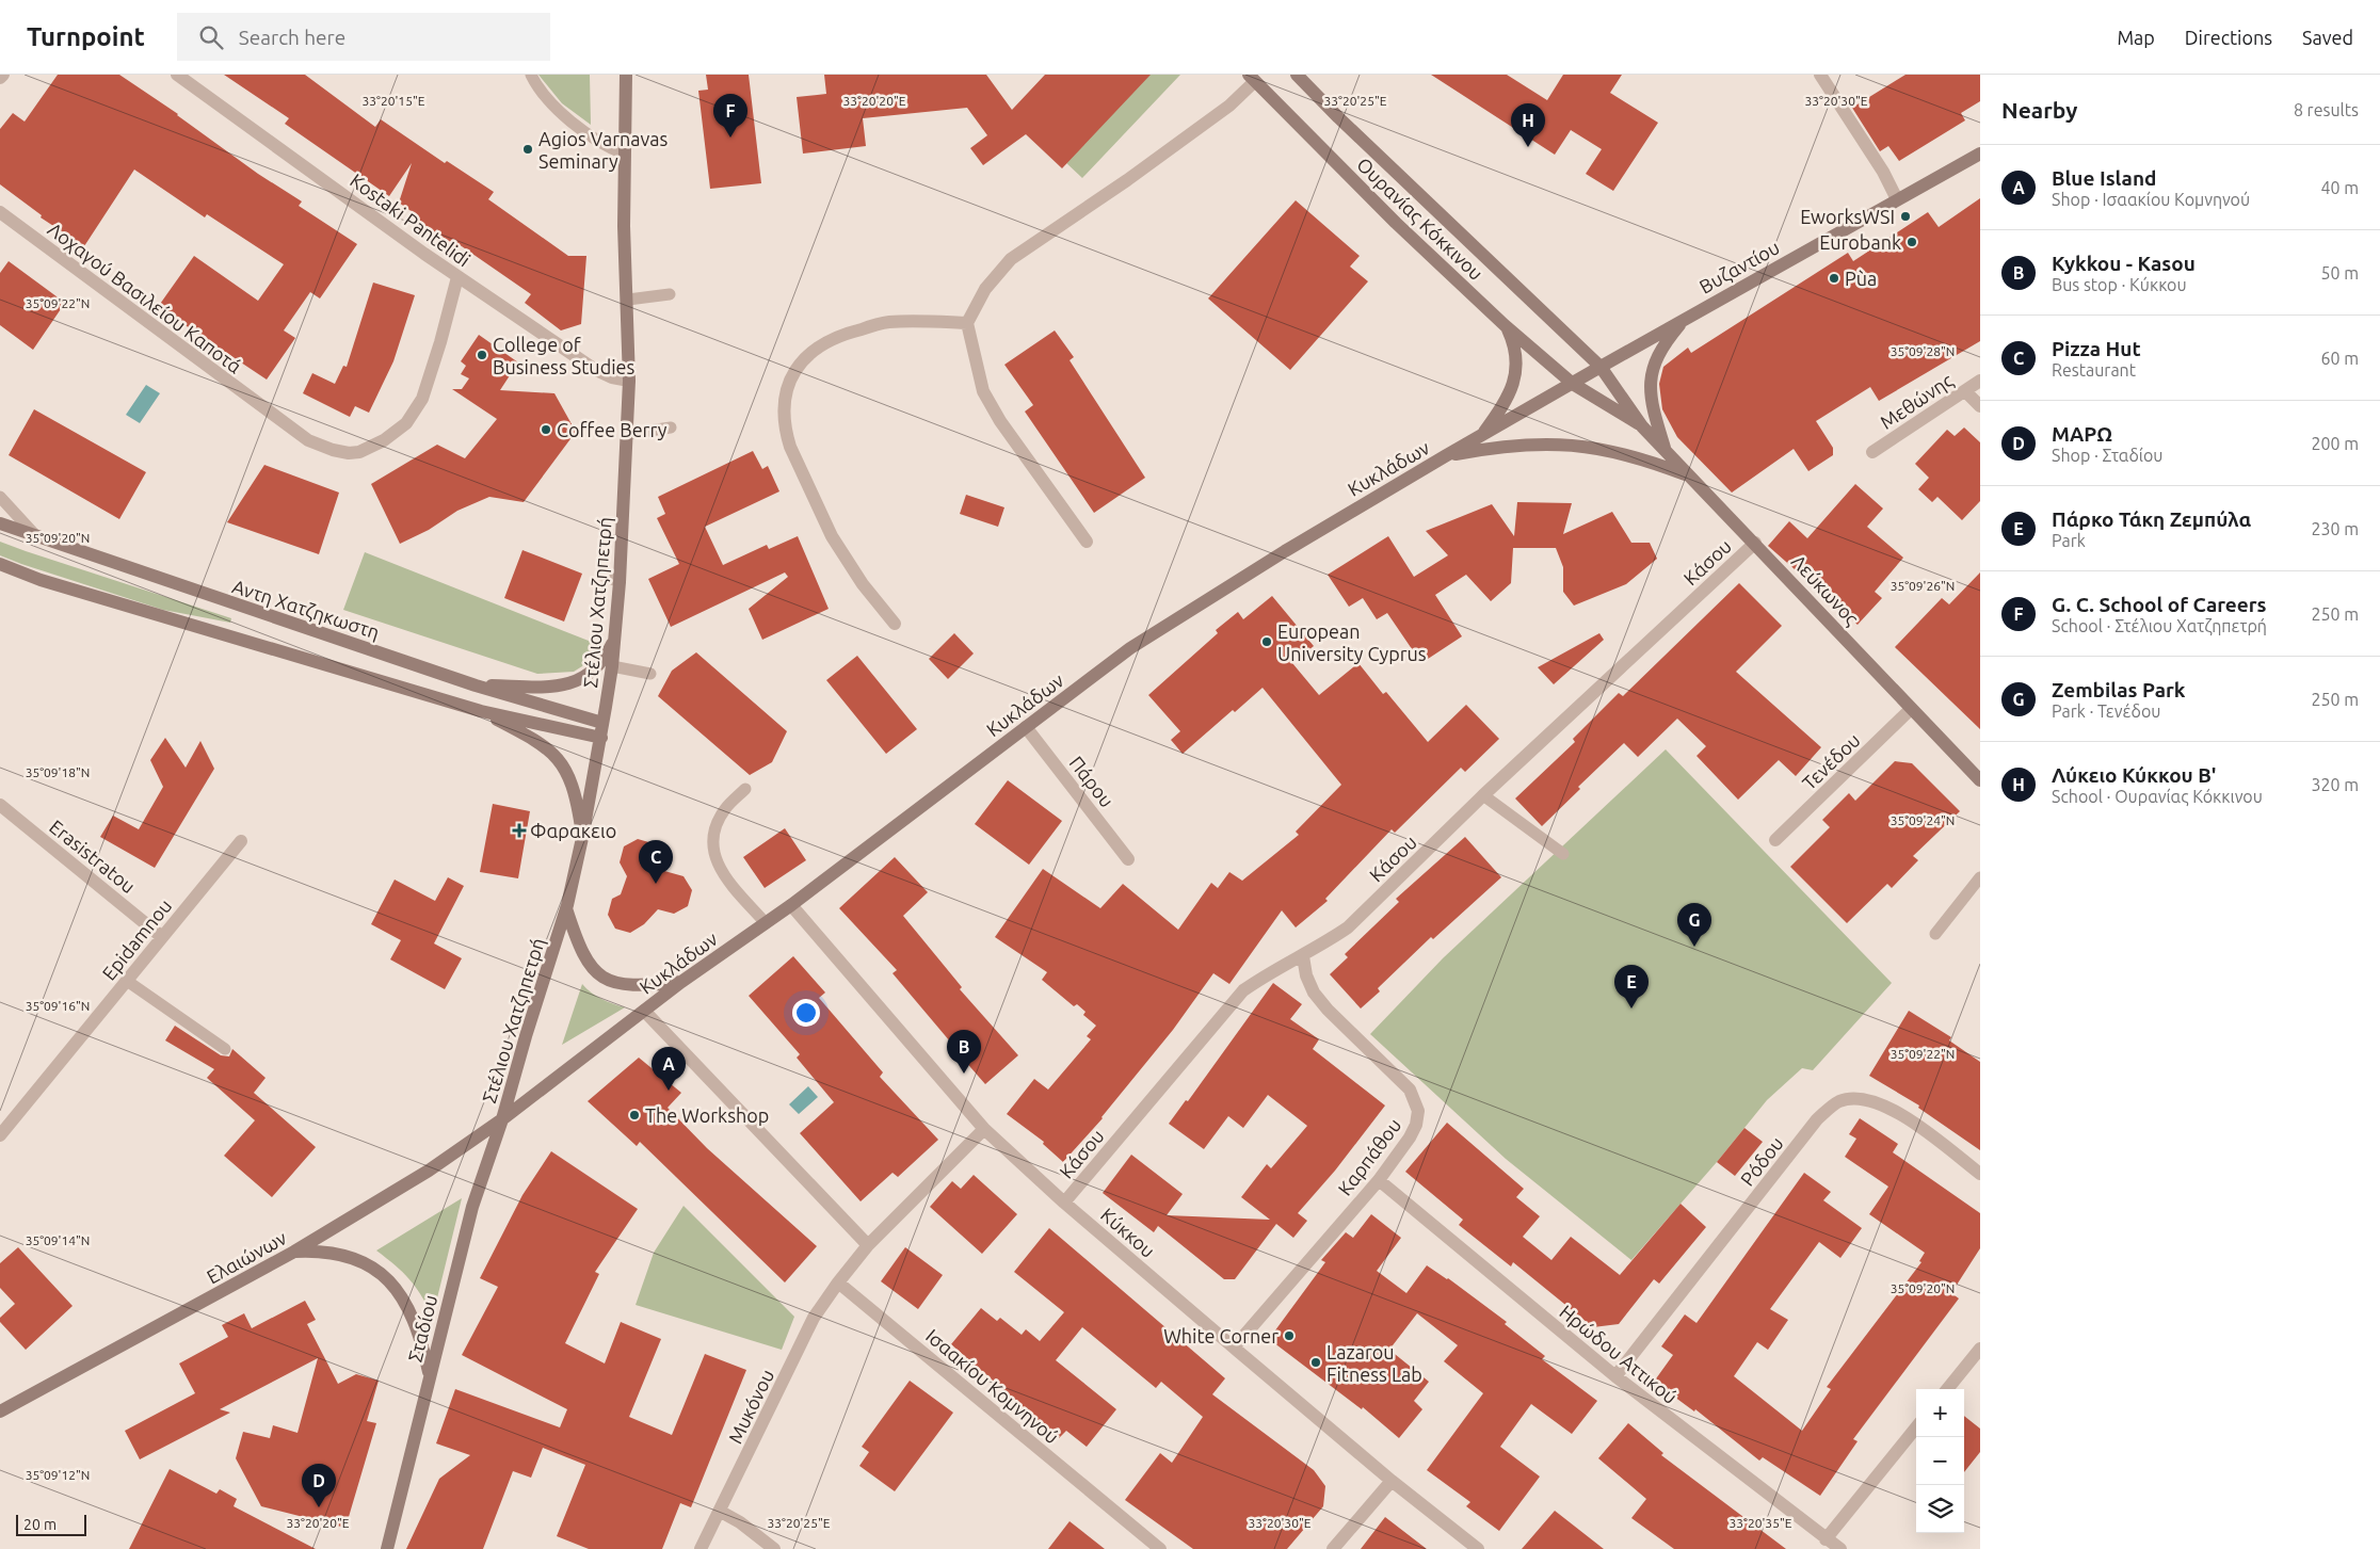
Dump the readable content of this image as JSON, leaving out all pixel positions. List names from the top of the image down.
{
  "streets": {
    "main road": [
      "Ουρανίας Κόκκινου",
      "Βυζαντίου",
      "Κυκλάδων",
      "Λεύκωνος",
      "Στέλιου Χατζηπετρή",
      "Αντη Χατζηκωστη",
      "Ελαιώνων",
      "Σταδίου"
    ],
    "street": [
      "Kostaki Pantelidi",
      "Λοχαγού Βασιλείου Καποτά",
      "Μεθώνης",
      "Κάσου",
      "Τενέδου",
      "Πάρου",
      "Erasistratou",
      "Epidamnou",
      "Καρπάθου",
      "Ρόδου",
      "Κύκκου",
      "Ηρώδου Αττικού",
      "Ισαακίου Κομνηνού",
      "Μυκόνου"
    ]
  },
  "crossings": [
    ["Ουρανίας Κόκκινου", "Βυζαντίου"],
    ["Ουρανίας Κόκκινου", "Κυκλάδων"],
    ["Ουρανίας Κόκκινου", "Λεύκωνος"],
    ["Kostaki Pantelidi", "Λοχαγού Βασιλείου Καποτά"],
    ["Kostaki Pantelidi", "Στέλιου Χατζηπετρή"],
    ["Βυζαντίου", "Κυκλάδων"],
    ["Βυζαντίου", "Λεύκωνος"],
    ["Κυκλάδων", "Λεύκωνος"],
    ["Κυκλάδων", "Στέλιου Χατζηπετρή"],
    ["Κυκλάδων", "Πάρου"],
    ["Κυκλάδων", "Κύκκου"],
    ["Κυκλάδων", "Ελαιώνων"],
    ["Κυκλάδων", "Σταδίου"],
    ["Κάσου", "Λεύκωνος"],
    ["Κάσου", "Καρπάθου"],
    ["Κάσου", "Κύκκου"],
    ["Λεύκωνος", "Τενέδου"],
    ["Στέλιου Χατζηπετρή", "Αντη Χατζηκωστη"],
    ["Στέλιου Χατζηπετρή", "Ελαιώνων"],
    ["Στέλιου Χατζηπετρή", "Σταδίου"],
    ["Erasistratou", "Epidamnou"],
    ["Καρπάθου", "Κύκκου"],
    ["Καρπάθου", "Ηρώδου Αττικού"],
    ["Ρόδου", "Ηρώδου Αττικού"],
    ["Ελαιώνων", "Σταδίου"],
    ["Ισαακίου Κομνηνού", "Μυκόνου"]
  ],
  "places": {
    "other": [
      "Agios Varnavas Seminary",
      "EworksWSI",
      "Eurobank",
      "Pùa",
      "College of Business Studies",
      "Coffee Berry",
      "European University Cyprus",
      "The Workshop",
      "White Corner",
      "Lazarou Fitness Lab"
    ],
    "health": ["Φαρακειο"]
  },
  "scale_bar": "20 m",
  "page": {
    "header": "Turnpoint",
    "search": "Search here",
    "nav": ["Map", "Directions", "Saved"],
    "heading": ["Nearby", "8 results"],
    "pins": [
      "F",
      "H",
      "C",
      "G",
      "E",
      "B",
      "A",
      "D"
    ],
    "list": [
      {
        "mark": "A",
        "name": "Blue Island",
        "note": "Shop · Ισαακίου Κομνηνού",
        "value": "40 m"
      },
      {
        "mark": "B",
        "name": "Kykkou - Kasou",
        "note": "Bus stop · Κύκκου",
        "value": "50 m"
      },
      {
        "mark": "C",
        "name": "Pizza Hut",
        "note": "Restaurant",
        "value": "60 m"
      },
      {
        "mark": "D",
        "name": "ΜΑΡΩ",
        "note": "Shop · Σταδίου",
        "value": "200 m"
      },
      {
        "mark": "E",
        "name": "Πάρκο Τάκη Ζεμπύλα",
        "note": "Park",
        "value": "230 m"
      },
      {
        "mark": "F",
        "name": "G. C. School of Careers",
        "note": "School · Στέλιου Χατζηπετρή",
        "value": "250 m"
      },
      {
        "mark": "G",
        "name": "Zembilas Park",
        "note": "Park · Τενέδου",
        "value": "250 m"
      },
      {
        "mark": "H",
        "name": "Λύκειο Κύκκου Β'",
        "note": "School · Ουρανίας Κόκκινου",
        "value": "320 m"
      }
    ],
    "map_buttons": ["+", "−"],
    "scale": "20 m"
  },
  "coordinates": [
    "33°20'15\"E",
    "33°20'20\"E",
    "33°20'25\"E",
    "33°20'30\"E",
    "35°09'22\"N",
    "35°09'28\"N",
    "35°09'20\"N",
    "35°09'26\"N",
    "35°09'18\"N",
    "35°09'24\"N",
    "35°09'16\"N",
    "35°09'14\"N",
    "35°09'12\"N",
    "33°20'35\"E"
  ]
}
